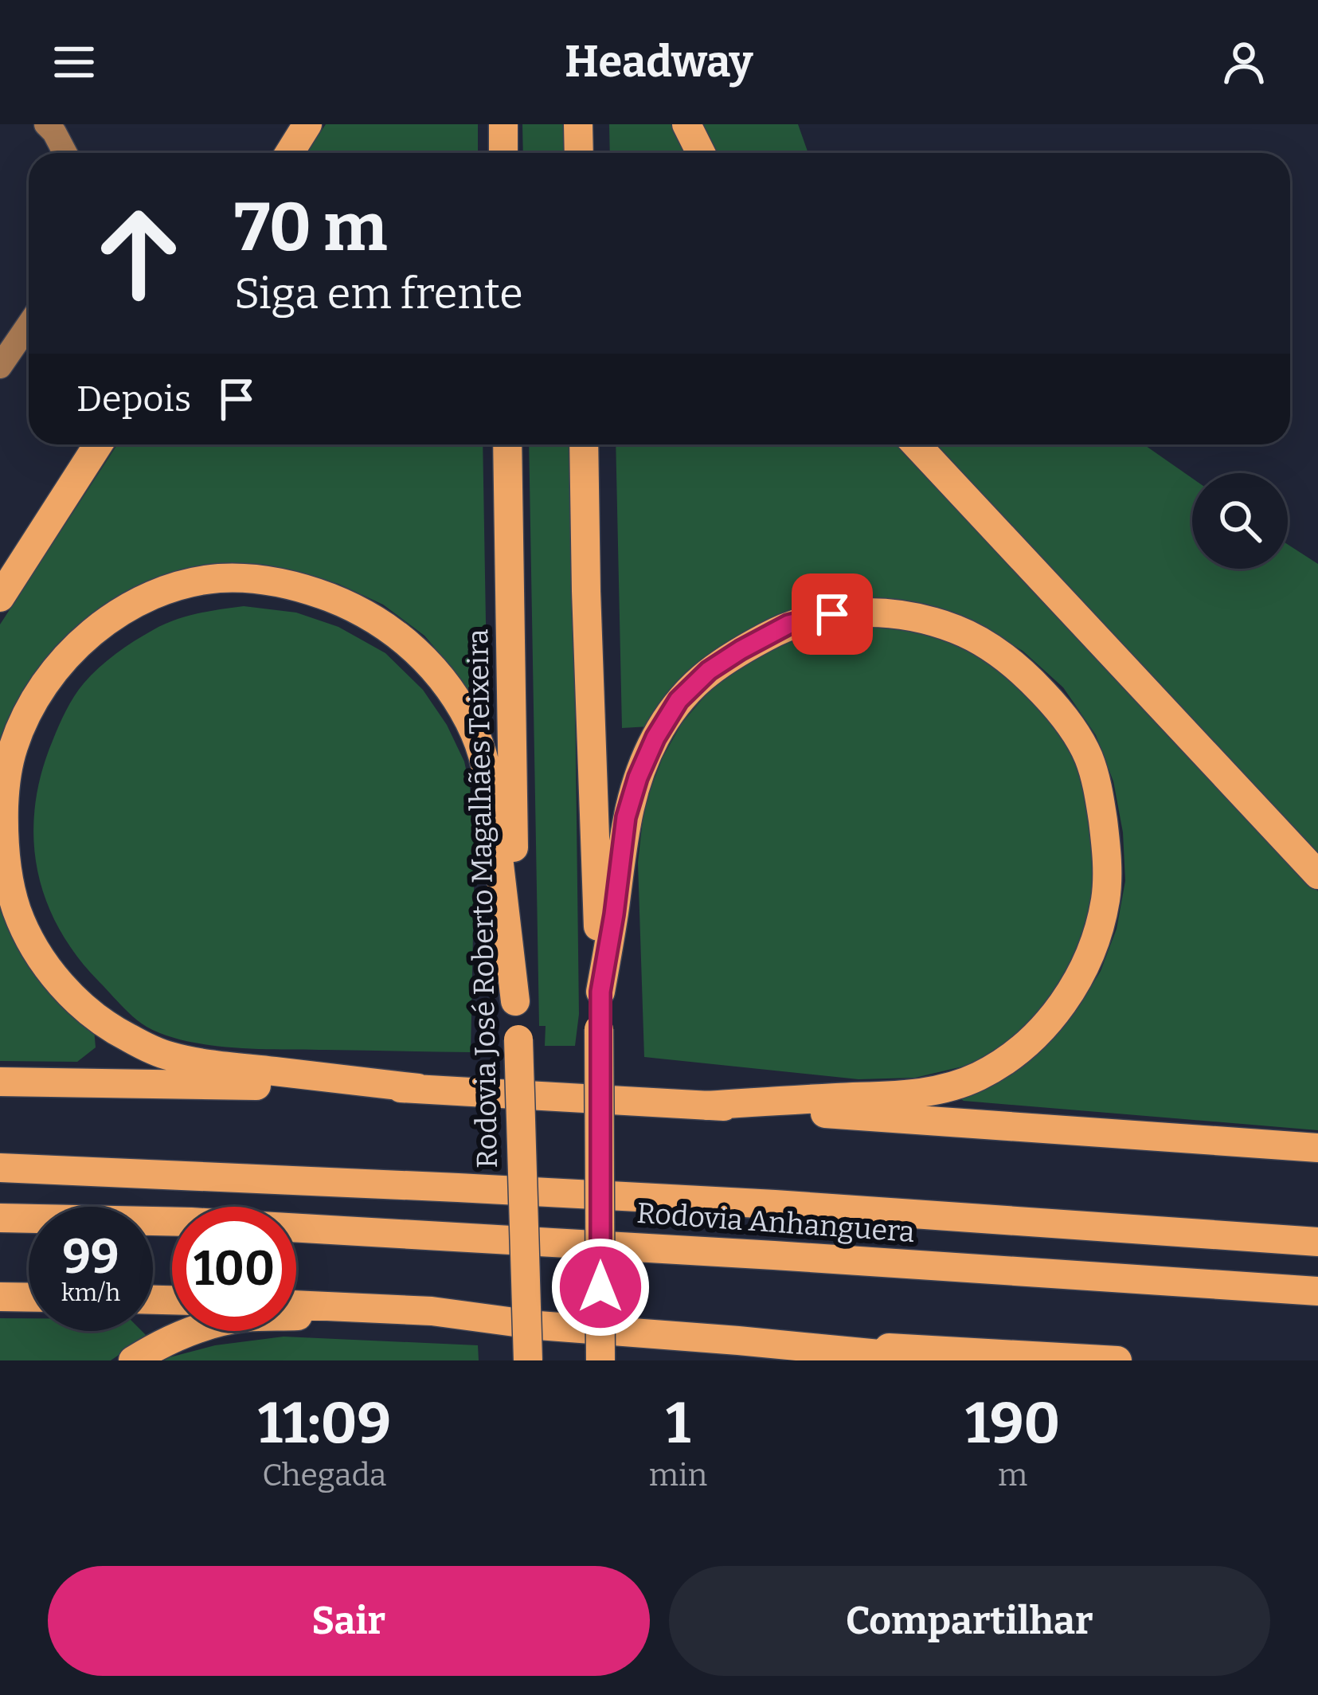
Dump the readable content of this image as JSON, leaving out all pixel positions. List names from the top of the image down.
{
  "streets": {
    "highway": ["Rodovia José Roberto Magalhães Teixeira", "Rodovia Anhanguera"]
  },
  "page": {
    "header": "Headway",
    "turn": ["70 m", "Siga em frente"],
    "then": "Depois",
    "speed": "99 km/h",
    "limit": "100",
    "eta": [
      "11:09",
      "Chegada",
      "1",
      "min",
      "190",
      "m"
    ],
    "buttons": ["Sair", "Compartilhar"]
  }
}
